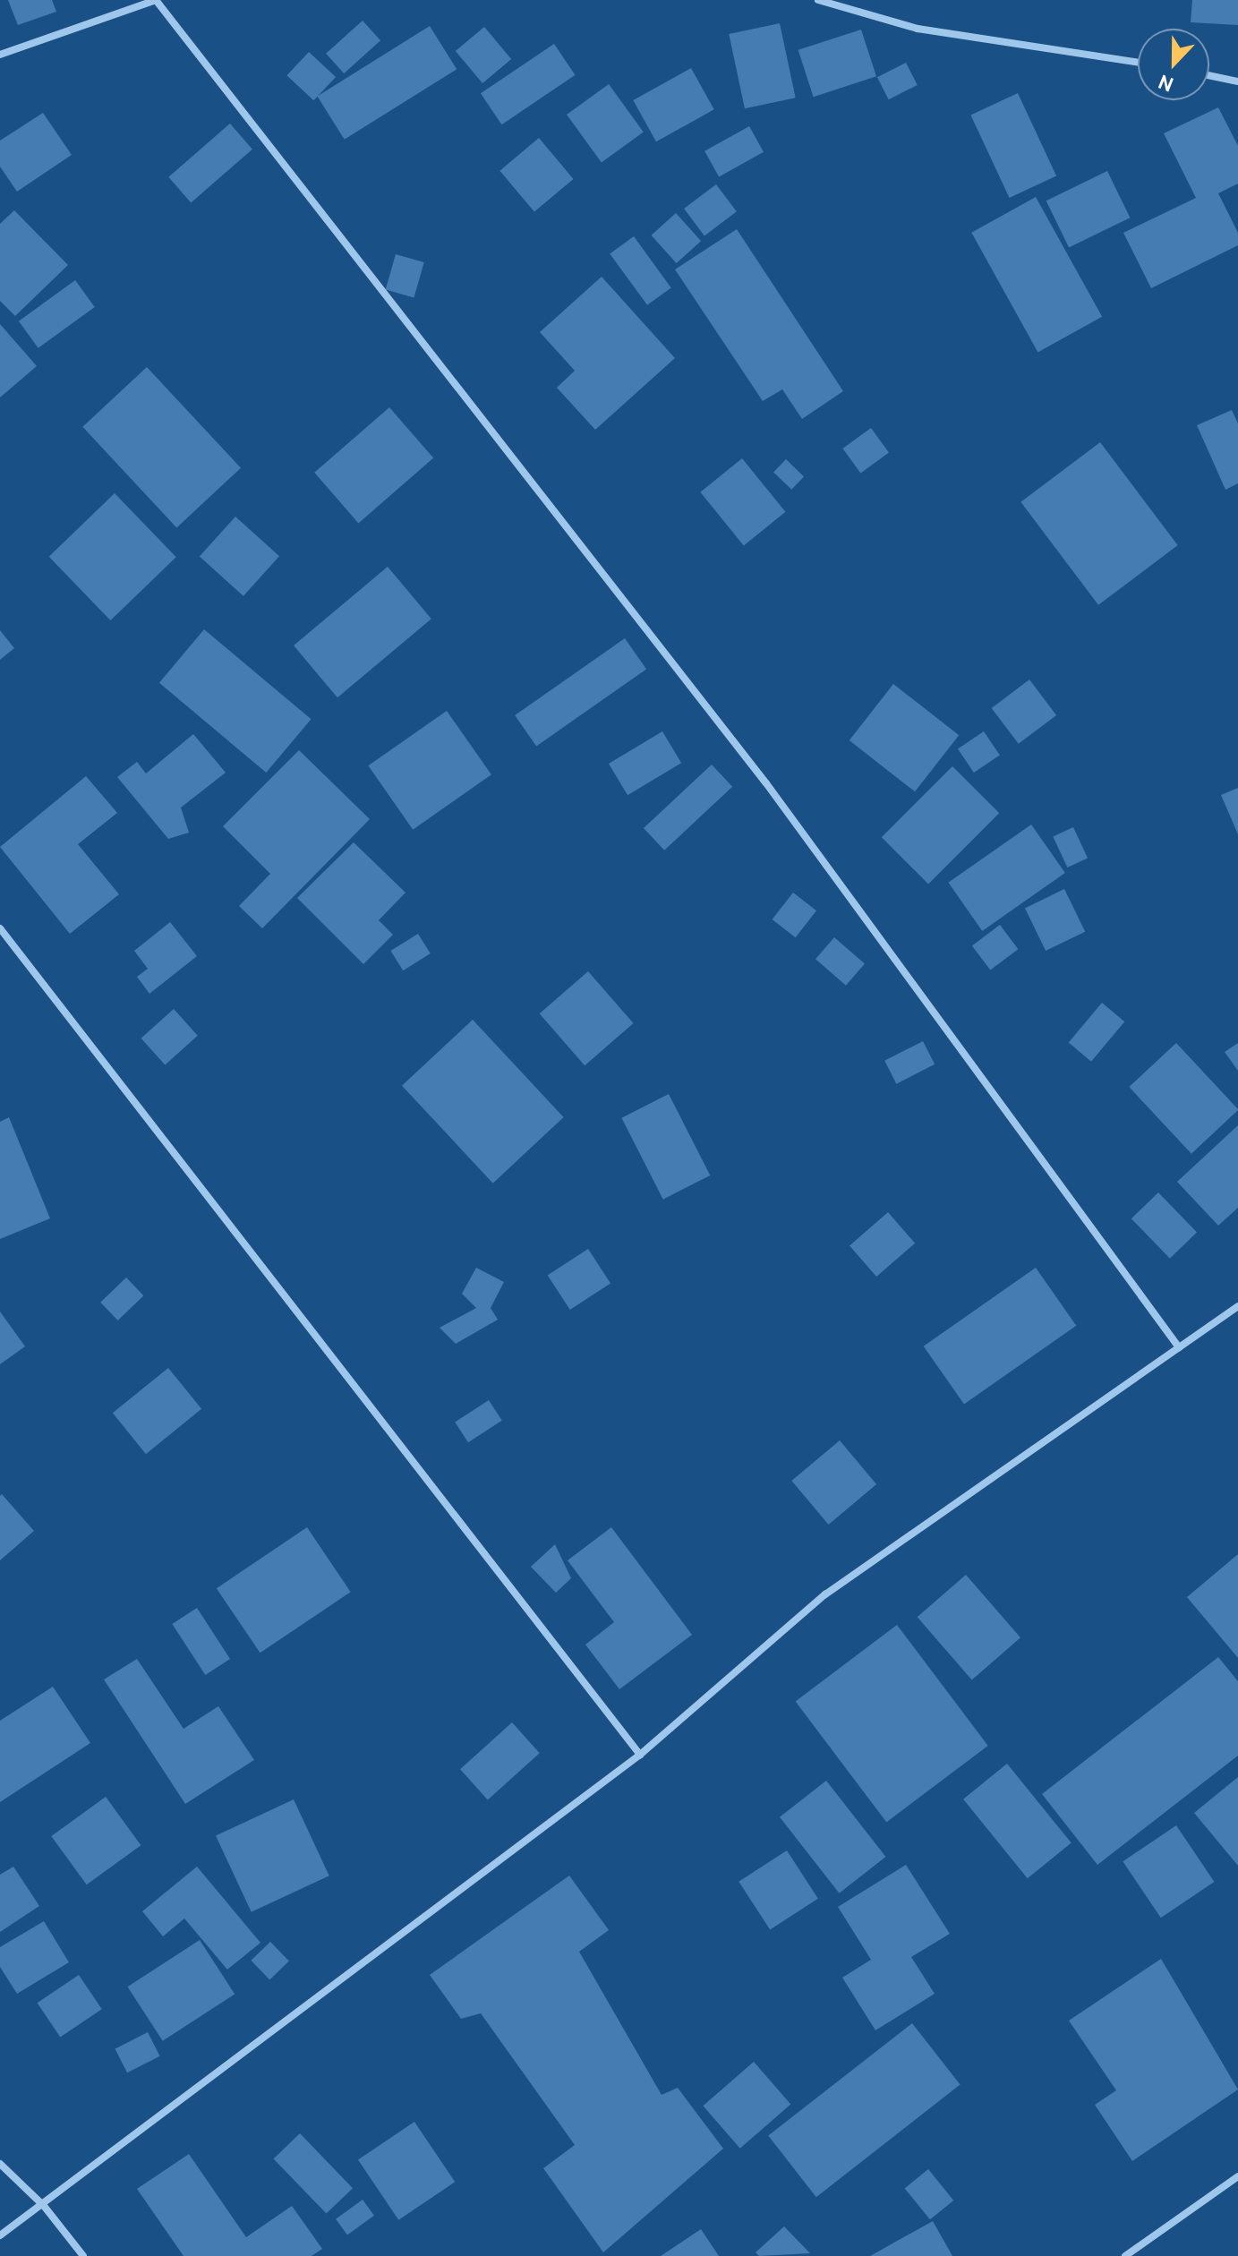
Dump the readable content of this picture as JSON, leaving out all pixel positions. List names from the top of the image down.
{
  "north": "bottom"
}
